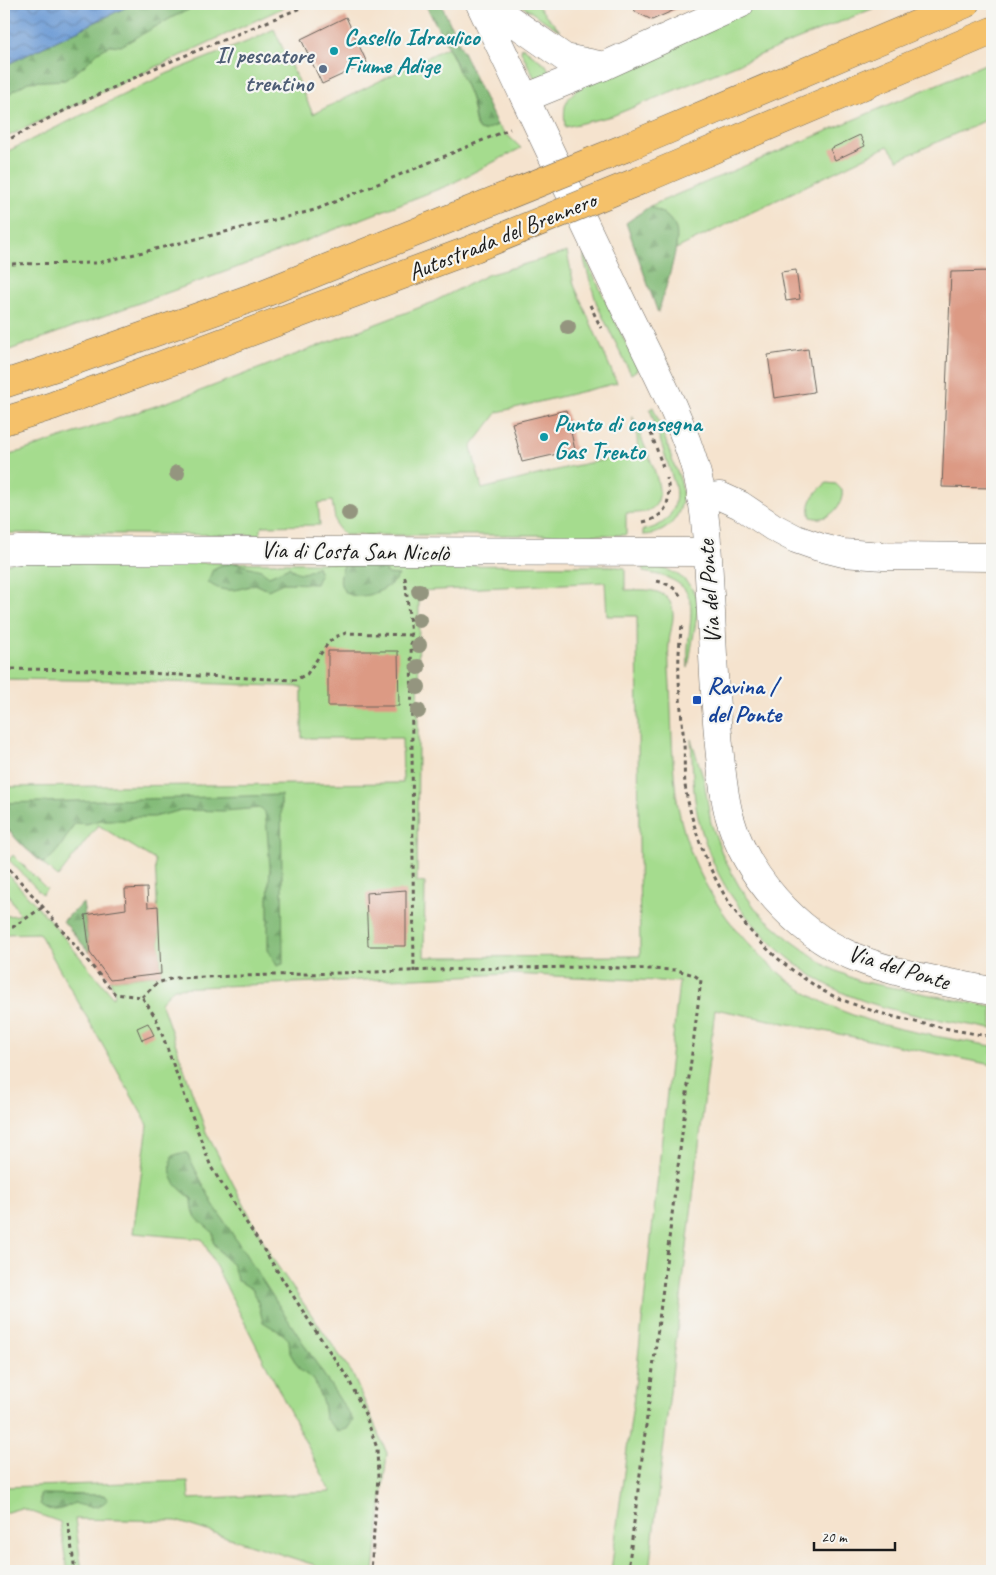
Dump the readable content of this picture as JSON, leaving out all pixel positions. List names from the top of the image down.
{
  "streets": {
    "highway": ["Autostrada del Brennero"],
    "street": ["Via di Costa San Nicolò", "Via del Ponte"]
  },
  "crossings": [
    ["Via di Costa San Nicolò", "Via del Ponte"]
  ],
  "places": {
    "other": ["Casello Idraulico Fiume Adige", "Il pescatore trentino", "Punto di consegna Gas Trento"],
    "transit": ["Ravina / del Ponte"]
  },
  "scale_bar": "20 m"
}
